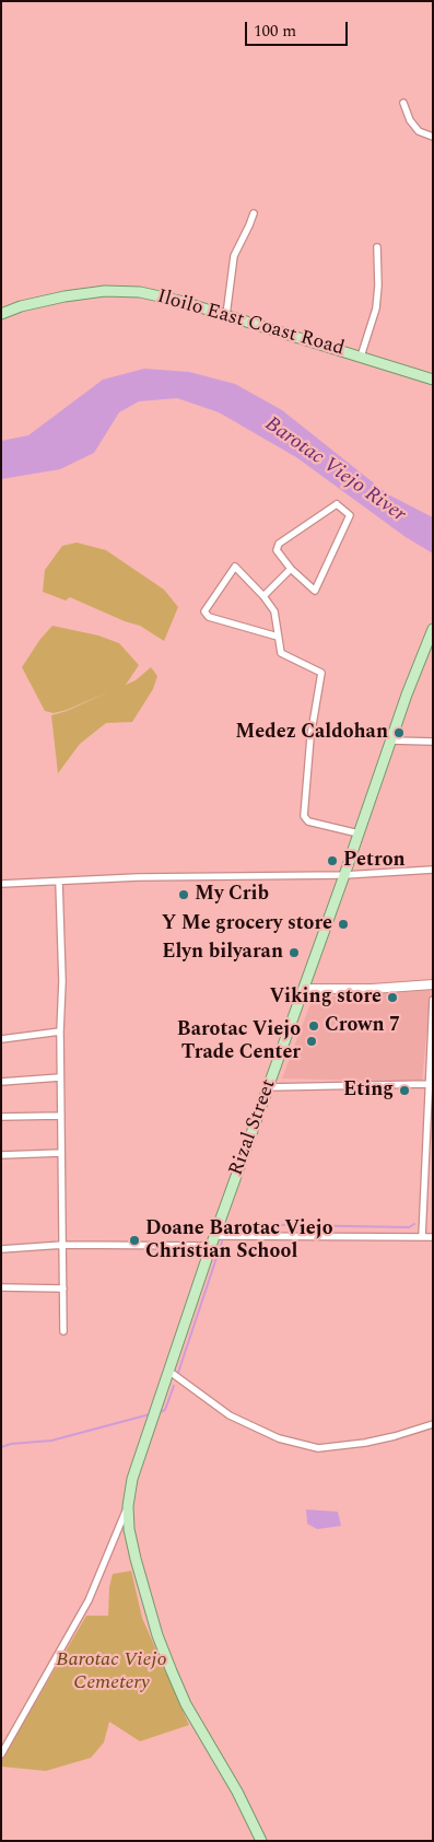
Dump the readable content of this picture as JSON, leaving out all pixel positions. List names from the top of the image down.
{
  "streets": {
    "main road": ["Iloilo East Coast Road", "Rizal Street"]
  },
  "water": ["Barotac Viejo River"],
  "parks": ["Barotac Viejo Cemetery"],
  "places": [
    "Medez Caldohan",
    "Petron",
    "My Crib",
    "Y Me grocery store",
    "Elyn bilyaran",
    "Viking store",
    "Crown 7",
    "Barotac Viejo Trade Center",
    "Eting",
    "Doane Barotac Viejo Christian School"
  ],
  "scale_bar": "100 m"
}
